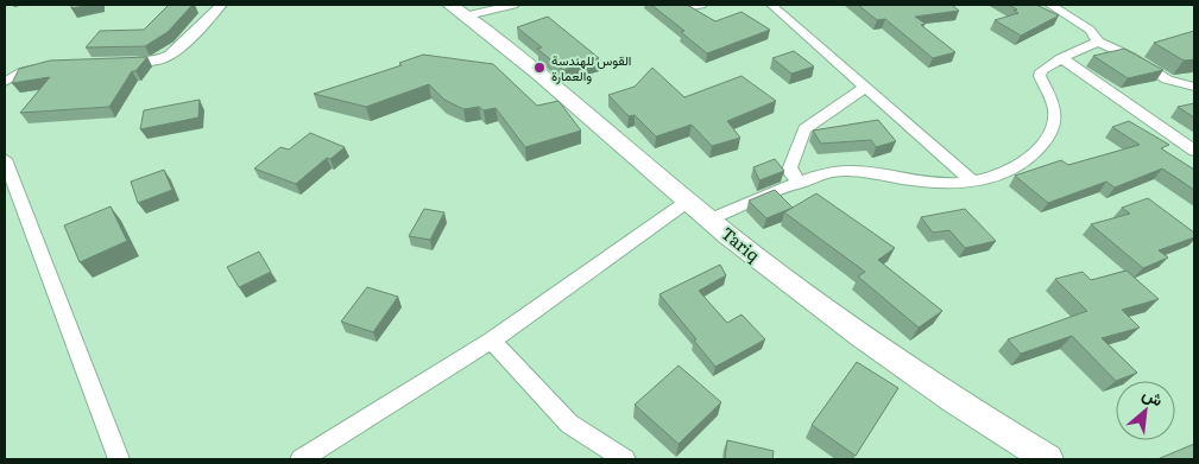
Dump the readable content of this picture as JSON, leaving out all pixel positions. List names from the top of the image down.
{
  "streets": {
    "main road": ["Tariq"]
  },
  "places": ["القوس للهندسة والعمارة"],
  "north": "top right"
}
